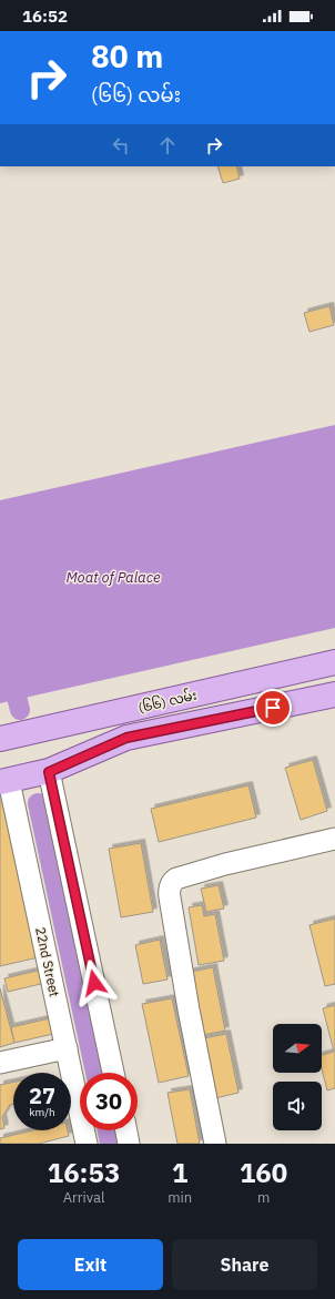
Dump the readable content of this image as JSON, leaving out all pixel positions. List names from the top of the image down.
{
  "streets": {
    "main road": ["(၆၆) လမ်း"],
    "street": ["22nd Street"]
  },
  "crossings": [
    ["(၆၆) လမ်း", "22nd Street"]
  ],
  "water": ["Moat of Palace"],
  "north": "right",
  "page": {
    "status": "16:52",
    "turn": ["80 m", "(၆၆) လမ်း"],
    "speed": "27 km/h",
    "limit": "30",
    "eta": [
      "16:53",
      "Arrival",
      "1",
      "min",
      "160",
      "m"
    ],
    "buttons": ["Exit", "Share"]
  }
}
